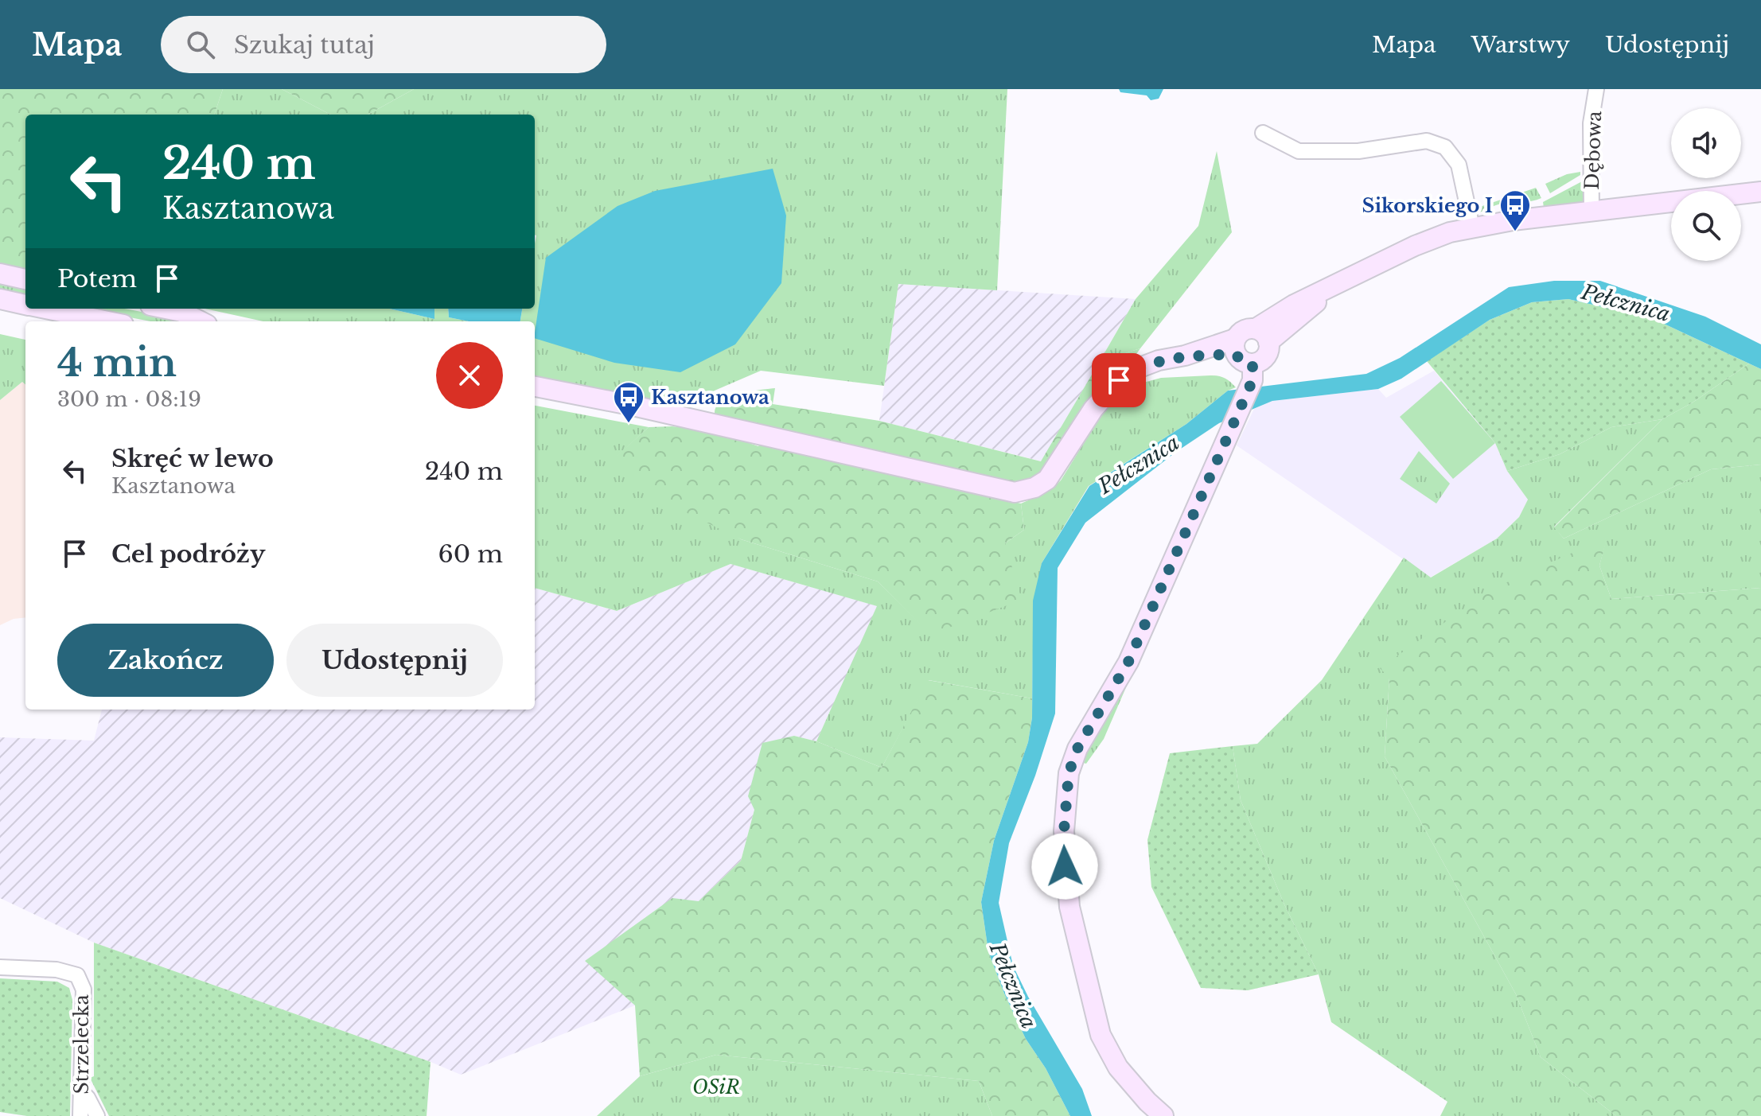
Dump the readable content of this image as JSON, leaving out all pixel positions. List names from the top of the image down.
{
  "streets": {
    "street": ["Dębowa", "Strzelecka"]
  },
  "water": ["Pełcznica"],
  "parks": ["OSiR"],
  "places": {
    "bus stop": ["Sikorskiego I", "Kasztanowa"]
  },
  "page": {
    "header": "Mapa",
    "search": "Szukaj tutaj",
    "nav": ["Mapa", "Warstwy", "Udostępnij"],
    "turn": ["240 m", "Kasztanowa"],
    "then": "Potem",
    "heading": ["4 min", "300 m · 08:19"],
    "list": [
      {
        "name": "Skręć w lewo",
        "note": "Kasztanowa",
        "value": "240 m"
      },
      {
        "name": "Cel podróży",
        "value": "60 m"
      }
    ],
    "buttons": ["Zakończ", "Udostępnij"]
  }
}
